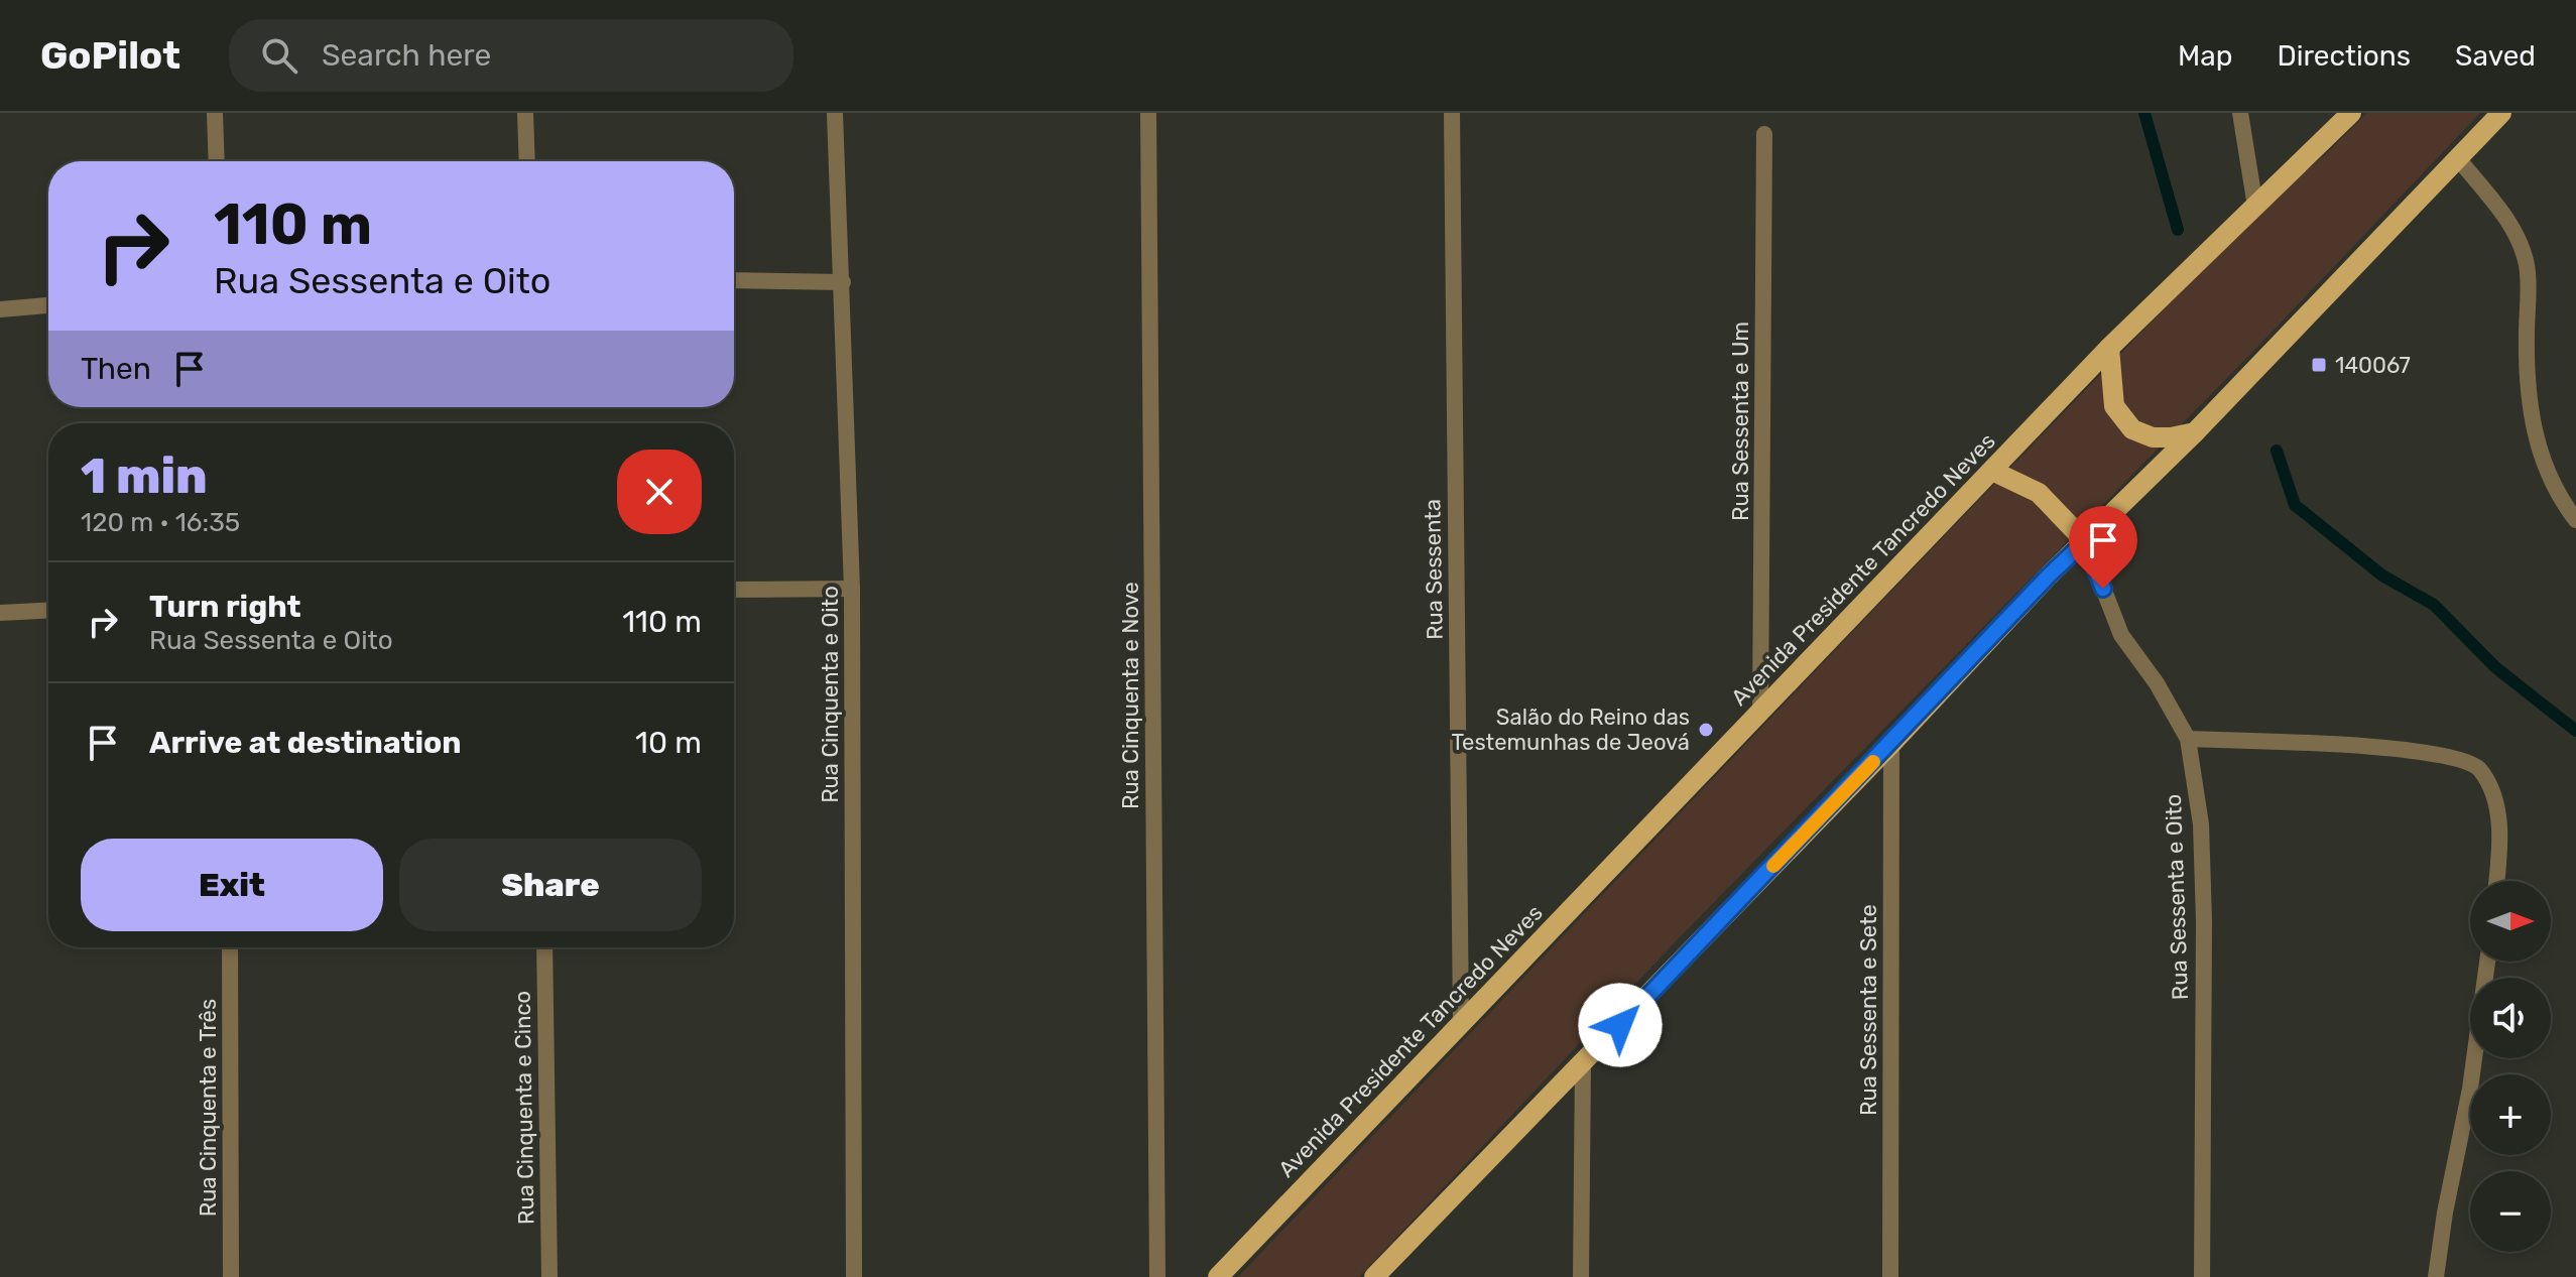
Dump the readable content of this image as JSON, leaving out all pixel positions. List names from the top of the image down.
{
  "streets": {
    "main road": ["Avenida Presidente Tancredo Neves"],
    "street": [
      "Rua Sessenta e Um",
      "Rua Sessenta",
      "Rua Cinquenta e Oito",
      "Rua Cinquenta e Nove",
      "Rua Sessenta e Oito",
      "Rua Sessenta e Sete",
      "Rua Cinquenta e Três",
      "Rua Cinquenta e Cinco"
    ]
  },
  "crossings": [
    ["Rua Sessenta e Um", "Avenida Presidente Tancredo Neves"],
    ["Rua Sessenta", "Avenida Presidente Tancredo Neves"]
  ],
  "places": {
    "transit": ["140067"],
    "other": ["Salão do Reino das Testemunhas de Jeová"]
  },
  "north": "right",
  "page": {
    "header": "GoPilot",
    "search": "Search here",
    "nav": ["Map", "Directions", "Saved"],
    "turn": ["110 m", "Rua Sessenta e Oito"],
    "then": "Then",
    "heading": ["1 min", "120 m · 16:35"],
    "list": [
      {
        "name": "Turn right",
        "note": "Rua Sessenta e Oito",
        "value": "110 m"
      },
      {
        "name": "Arrive at destination",
        "value": "10 m"
      }
    ],
    "buttons": ["Exit", "Share"],
    "map_buttons": ["+", "−"]
  }
}
